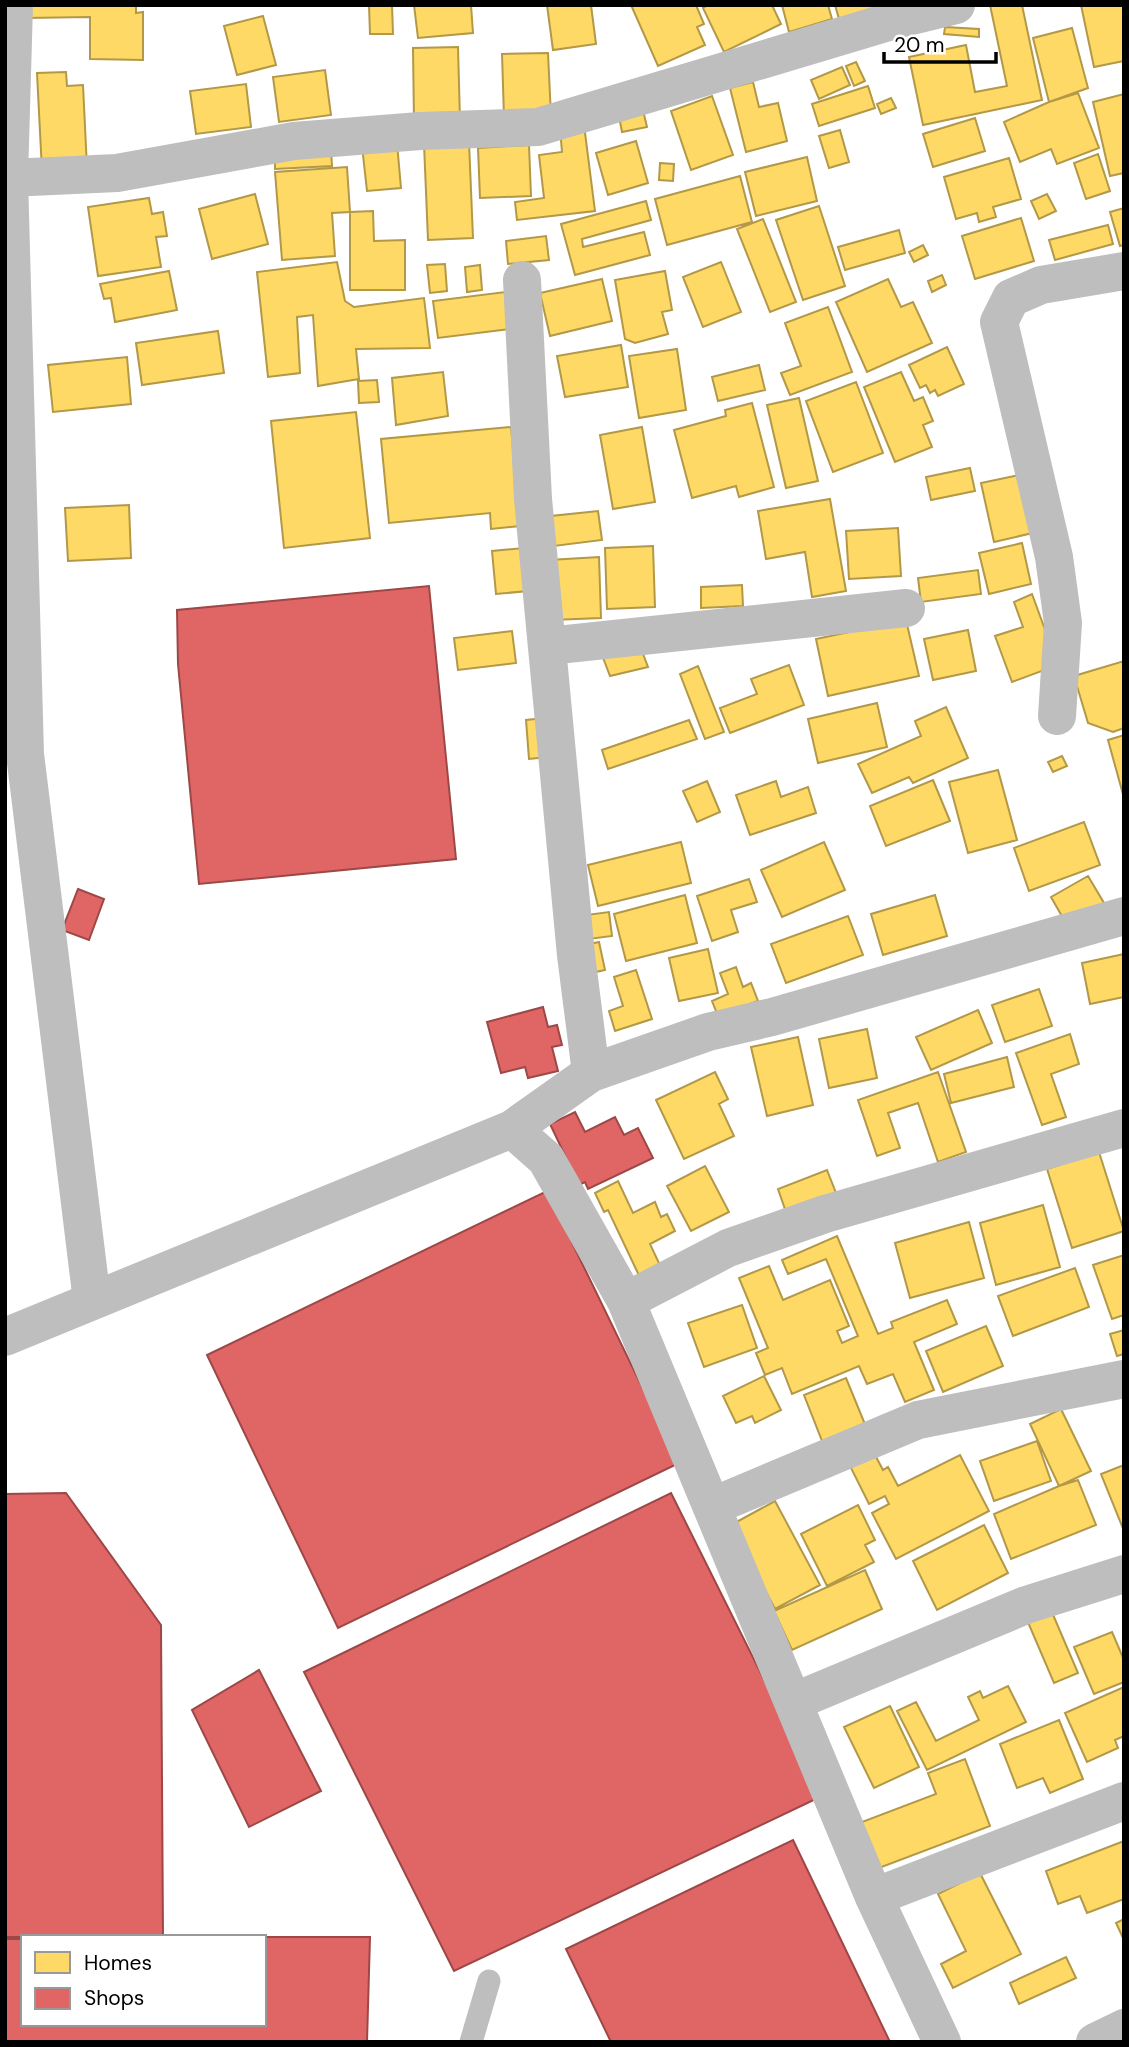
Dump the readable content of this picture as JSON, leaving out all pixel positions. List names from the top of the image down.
{
  "legend": ["Homes", "Shops"],
  "scale_bar": "20 m"
}
